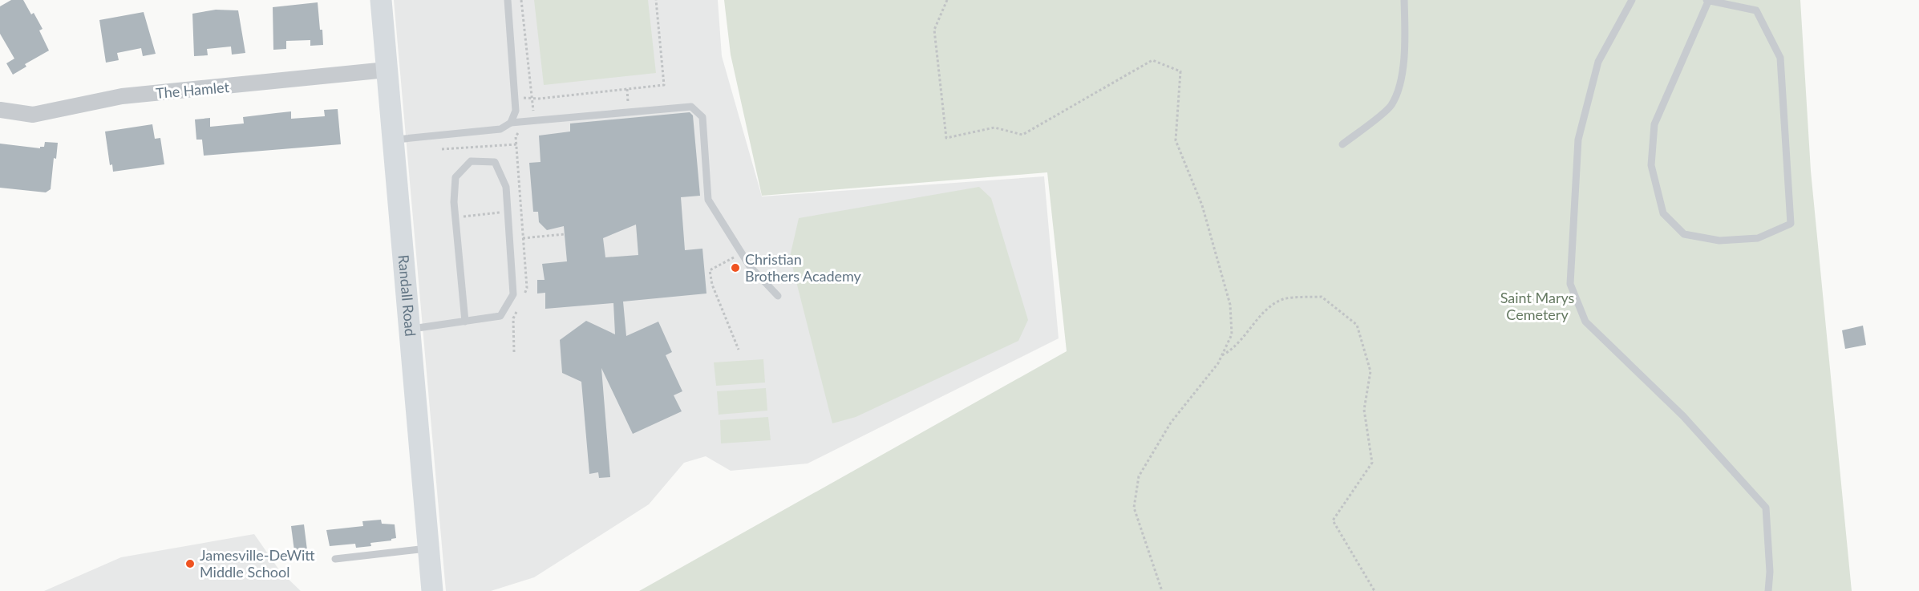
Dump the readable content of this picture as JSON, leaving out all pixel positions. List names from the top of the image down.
{
  "streets": {
    "street": ["The Hamlet", "Randall Road"]
  },
  "crossings": [
    ["The Hamlet", "Randall Road"]
  ],
  "parks": ["Saint Marys Cemetery"],
  "places": ["Christian Brothers Academy", "Jamesville-DeWitt Middle School"]
}
